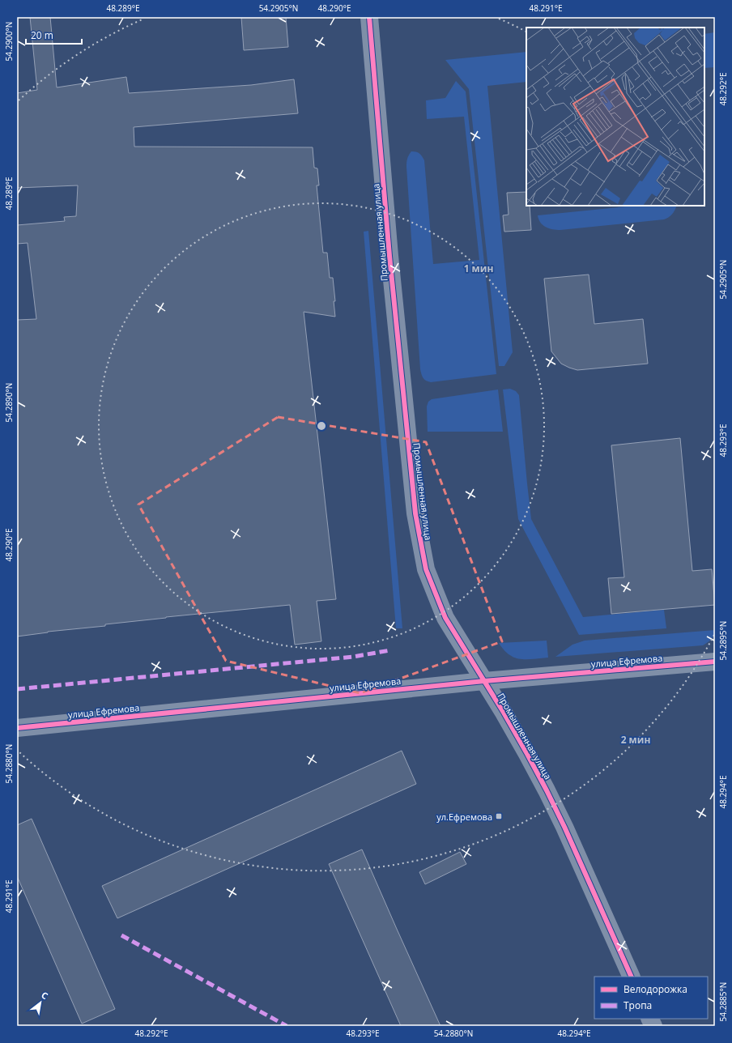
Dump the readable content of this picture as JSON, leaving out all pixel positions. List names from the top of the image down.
{
  "streets": {
    "street": ["Промышленная улица", "улица Ефремова"]
  },
  "crossings": [
    ["Промышленная улица", "улица Ефремова"]
  ],
  "places": {
    "transit": ["ул.Ефремова"]
  },
  "legend": ["Велодорожка", "Тропа"],
  "scale_bar": "20 m",
  "north": "top right",
  "coordinates": [
    "48.289°E",
    "54.2905°N",
    "48.290°E",
    "48.291°E",
    "54.2900°N",
    "48.292°E",
    "54.2890°N",
    "48.293°E",
    "54.2895°N",
    "54.2880°N",
    "48.294°E",
    "54.2885°N"
  ],
  "rings": ["1 мин", "2 мин"]
}
